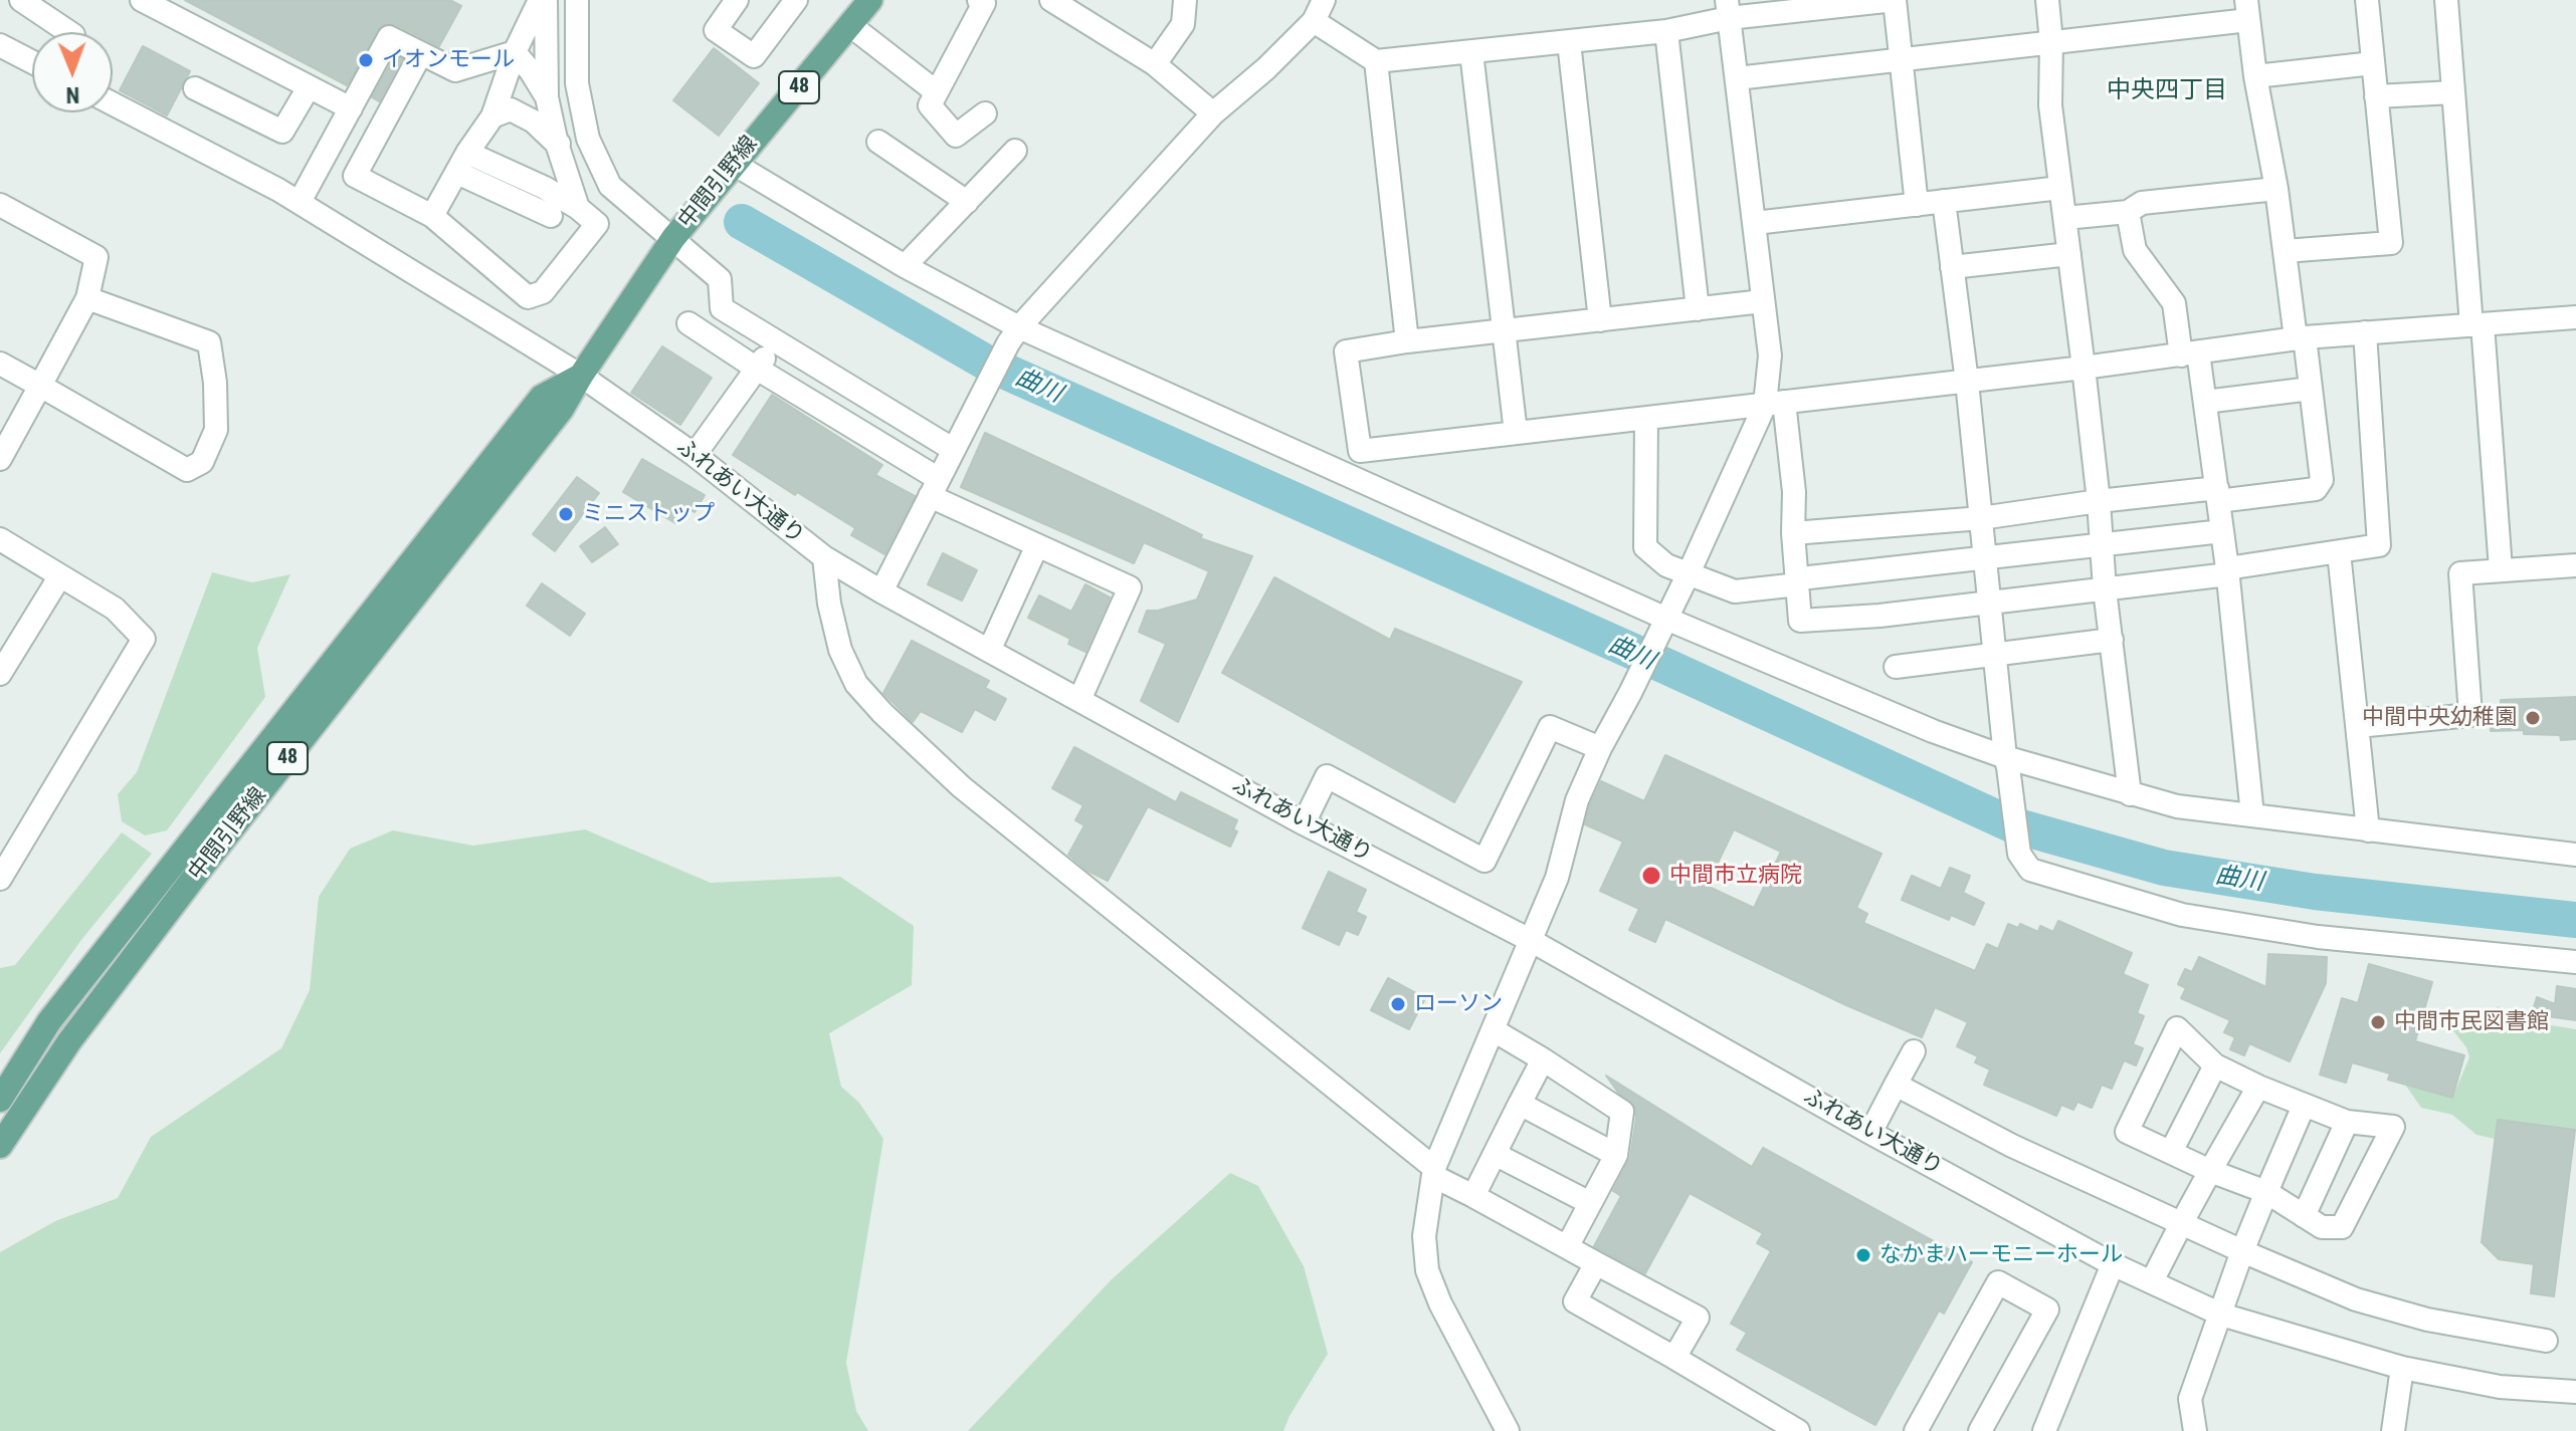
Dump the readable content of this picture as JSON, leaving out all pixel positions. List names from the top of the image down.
{
  "streets": {
    "main road": ["48", "中間引野線"],
    "street": ["ふれあい大通り"]
  },
  "crossings": [
    ["中間引野線", "ふれあい大通り"]
  ],
  "districts": ["中央四丁目"],
  "water": ["曲川"],
  "places": [
    "イオンモール",
    "ミニストップ",
    "中間中央幼稚園",
    "中間市立病院",
    "ローソン",
    "中間市民図書館",
    "なかまハーモニーホール"
  ],
  "north": "bottom"
}
